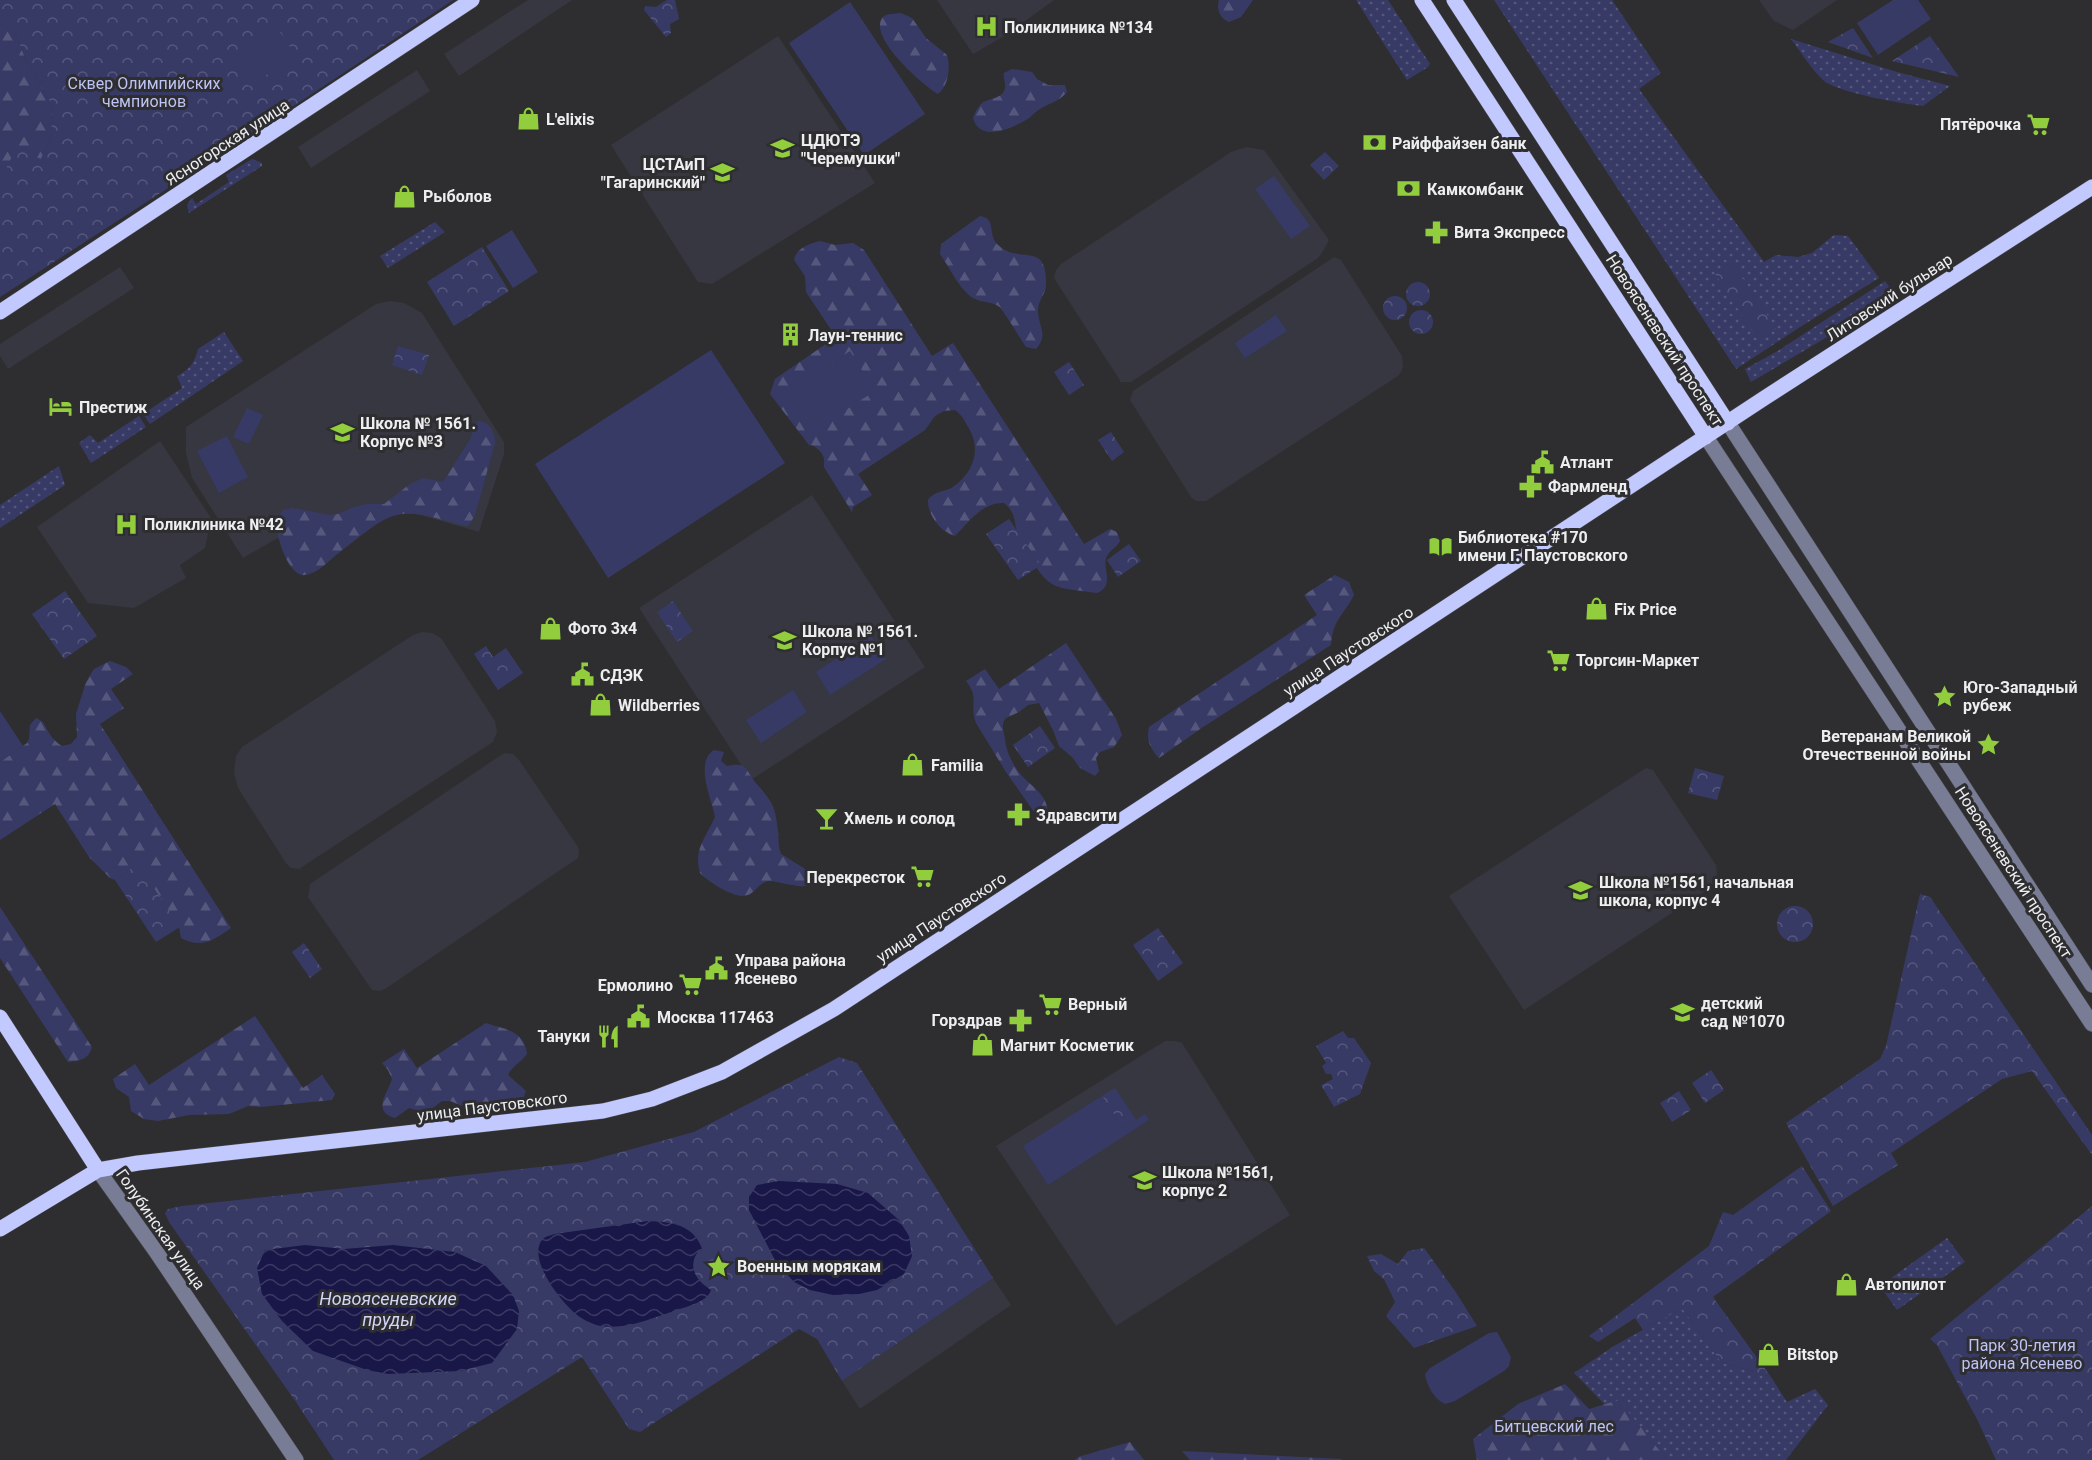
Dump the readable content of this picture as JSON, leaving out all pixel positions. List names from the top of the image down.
{
  "streets": {
    "main road": [
      "Ясногорская улица",
      "Литовский бульвар",
      "Новоясеневский проспект",
      "улица Паустовского",
      "Голубинская улица"
    ]
  },
  "crossings": [
    ["Литовский бульвар", "Новоясеневский проспект"],
    ["Литовский бульвар", "улица Паустовского"],
    ["Новоясеневский проспект", "улица Паустовского"],
    ["улица Паустовского", "Голубинская улица"]
  ],
  "water": ["Новоясеневские пруды"],
  "parks": ["Сквер Олимпийских чемпионов", "Парк 30-летия района Ясенево", "Битцевский лес"],
  "places": {
    "hospital": ["Поликлиника №134", "Поликлиника №42"],
    "shop": [
      "L'elixis",
      "Рыболов",
      "Fix Price",
      "Фото 3х4",
      "Wildberries",
      "Familia",
      "Магнит Косметик",
      "Автопилот",
      "Bitstop"
    ],
    "supermarket": [
      "Пятёрочка",
      "Торгсин-Маркет",
      "Перекресток",
      "Ермолино",
      "Верный"
    ],
    "bank": ["Райффайзен банк", "Камкомбанк"],
    "school or university": [
      "ЦДЮТЭ \"Черемушки\"",
      "ЦСТАиП \"Гагаринский\"",
      "Школа № 1561. Корпус №3",
      "Школа № 1561. Корпус №1",
      "Школа №1561, начальная школа, корпус 4",
      "детский сад №1070",
      "Школа №1561, корпус 2"
    ],
    "pharmacy": [
      "Вита Экспресс",
      "Фармленд",
      "Здравсити",
      "Горздрав"
    ],
    "building": ["Лаун-теннис"],
    "hotel": ["Престиж"],
    "public building": [
      "Атлант",
      "СДЭК",
      "Управа района Ясенево",
      "Москва 117463"
    ],
    "library": ["Библиотека #170 имени Г. Паустовского"],
    "place": ["Юго-Западный рубеж", "Ветеранам Великой Отечественной войны", "Военным морякам"],
    "bar": ["Хмель и солод"],
    "restaurant": ["Тануки"]
  }
}
